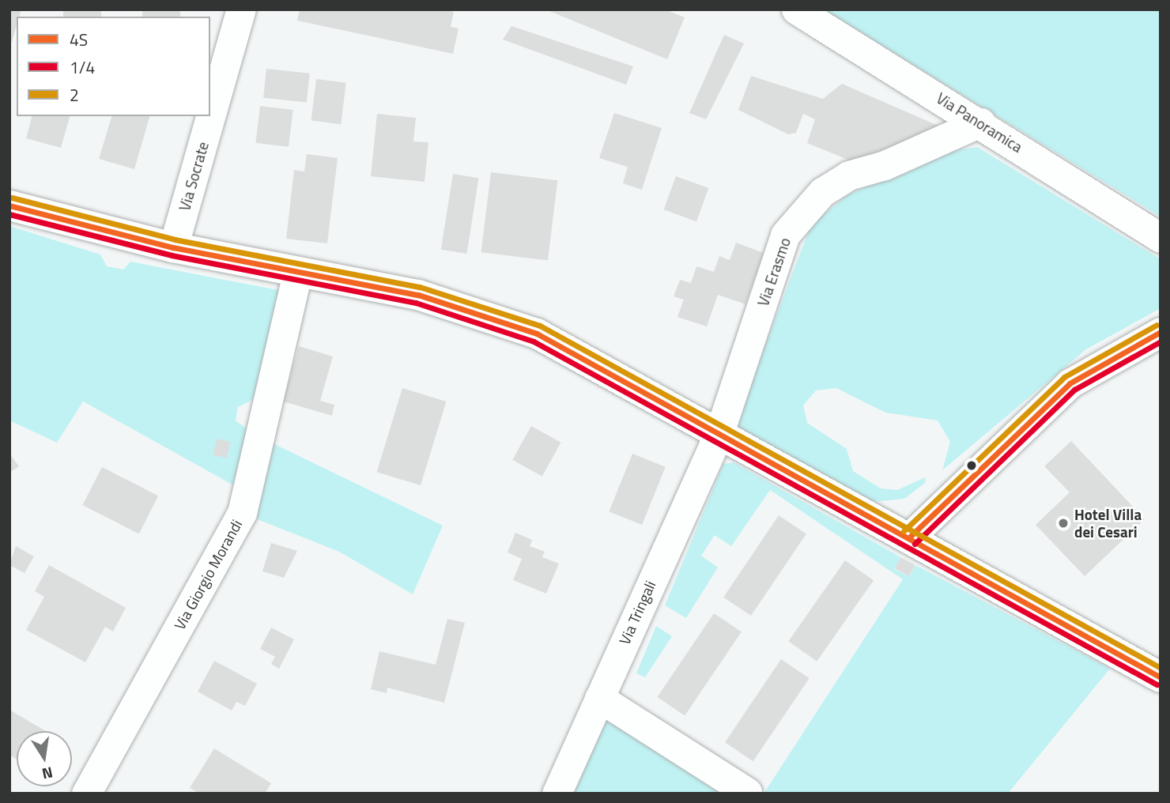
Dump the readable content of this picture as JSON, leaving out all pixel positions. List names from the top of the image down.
{
  "streets": {
    "street": [
      "Via Panoramica",
      "Via Socrate",
      "Via Erasmo",
      "Via Giorgio Morandi",
      "Via Tringali"
    ]
  },
  "crossings": [
    ["Via Panoramica", "Via Erasmo"],
    ["Via Erasmo", "Via Tringali"]
  ],
  "places": ["Hotel Villa dei Cesari"],
  "lines": ["transit line 2", "transit line 4S", "transit line 1/4"],
  "legend": ["4S", "1/4", "2"],
  "north": "bottom"
}
